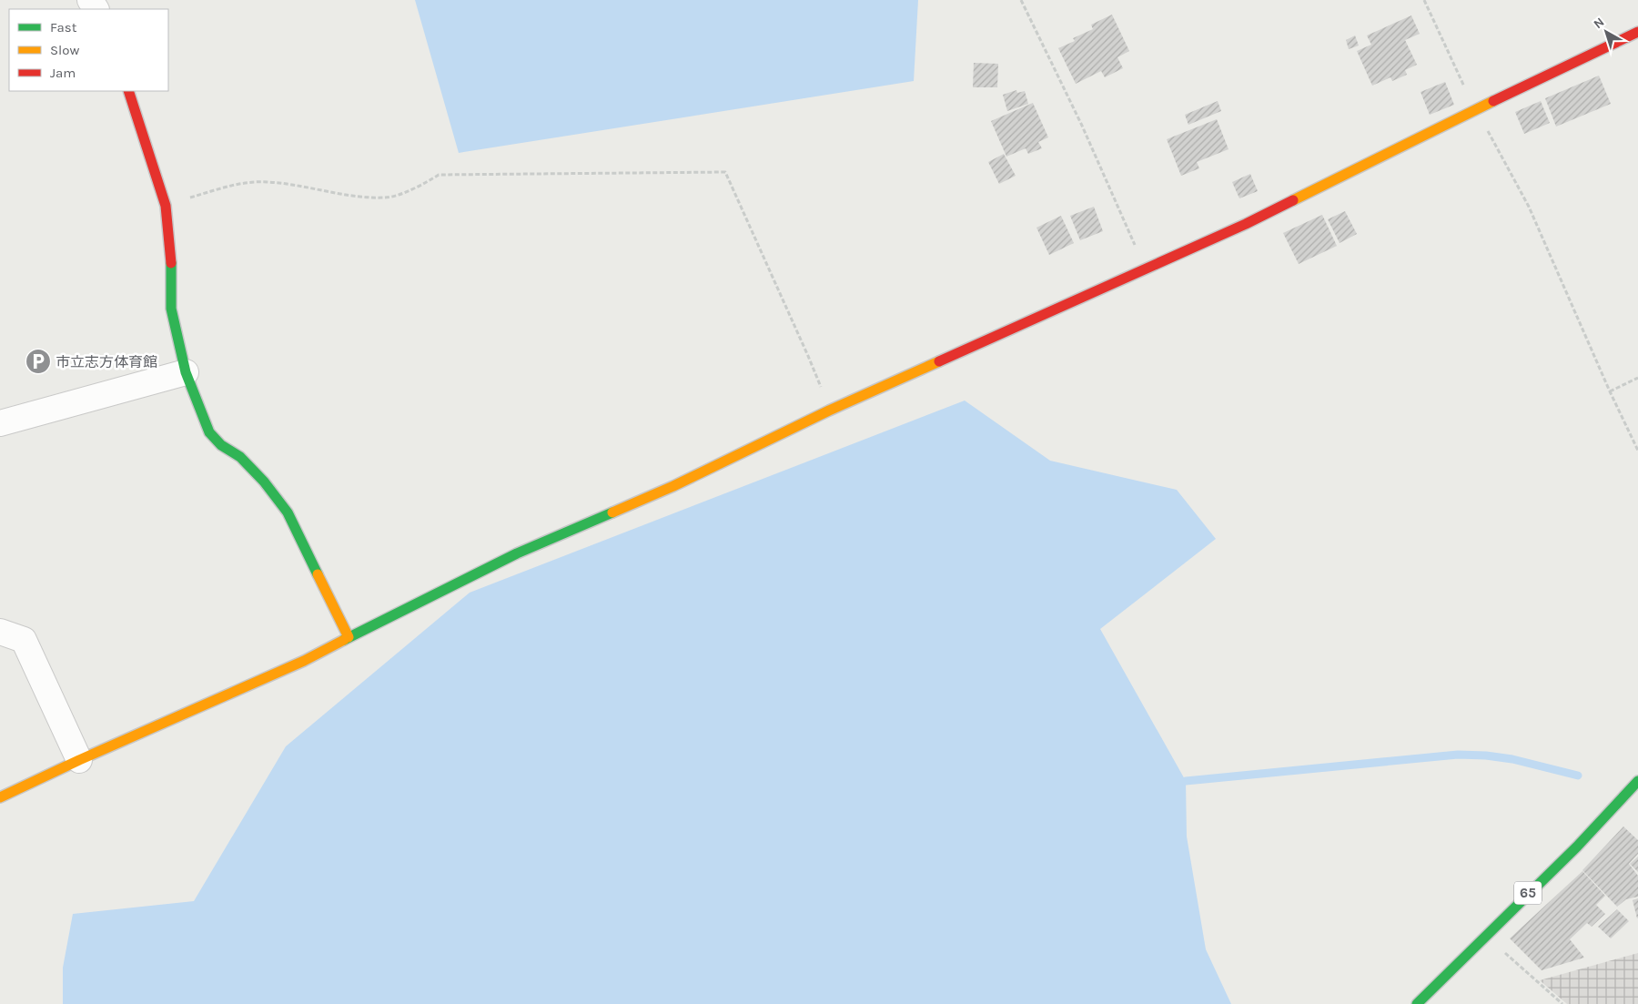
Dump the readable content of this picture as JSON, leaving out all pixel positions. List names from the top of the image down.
{
  "streets": {
    "street": ["65"]
  },
  "places": {
    "parking": ["市立志方体育館"]
  },
  "legend": ["Fast", "Slow", "Jam"],
  "north": "top left"
}
